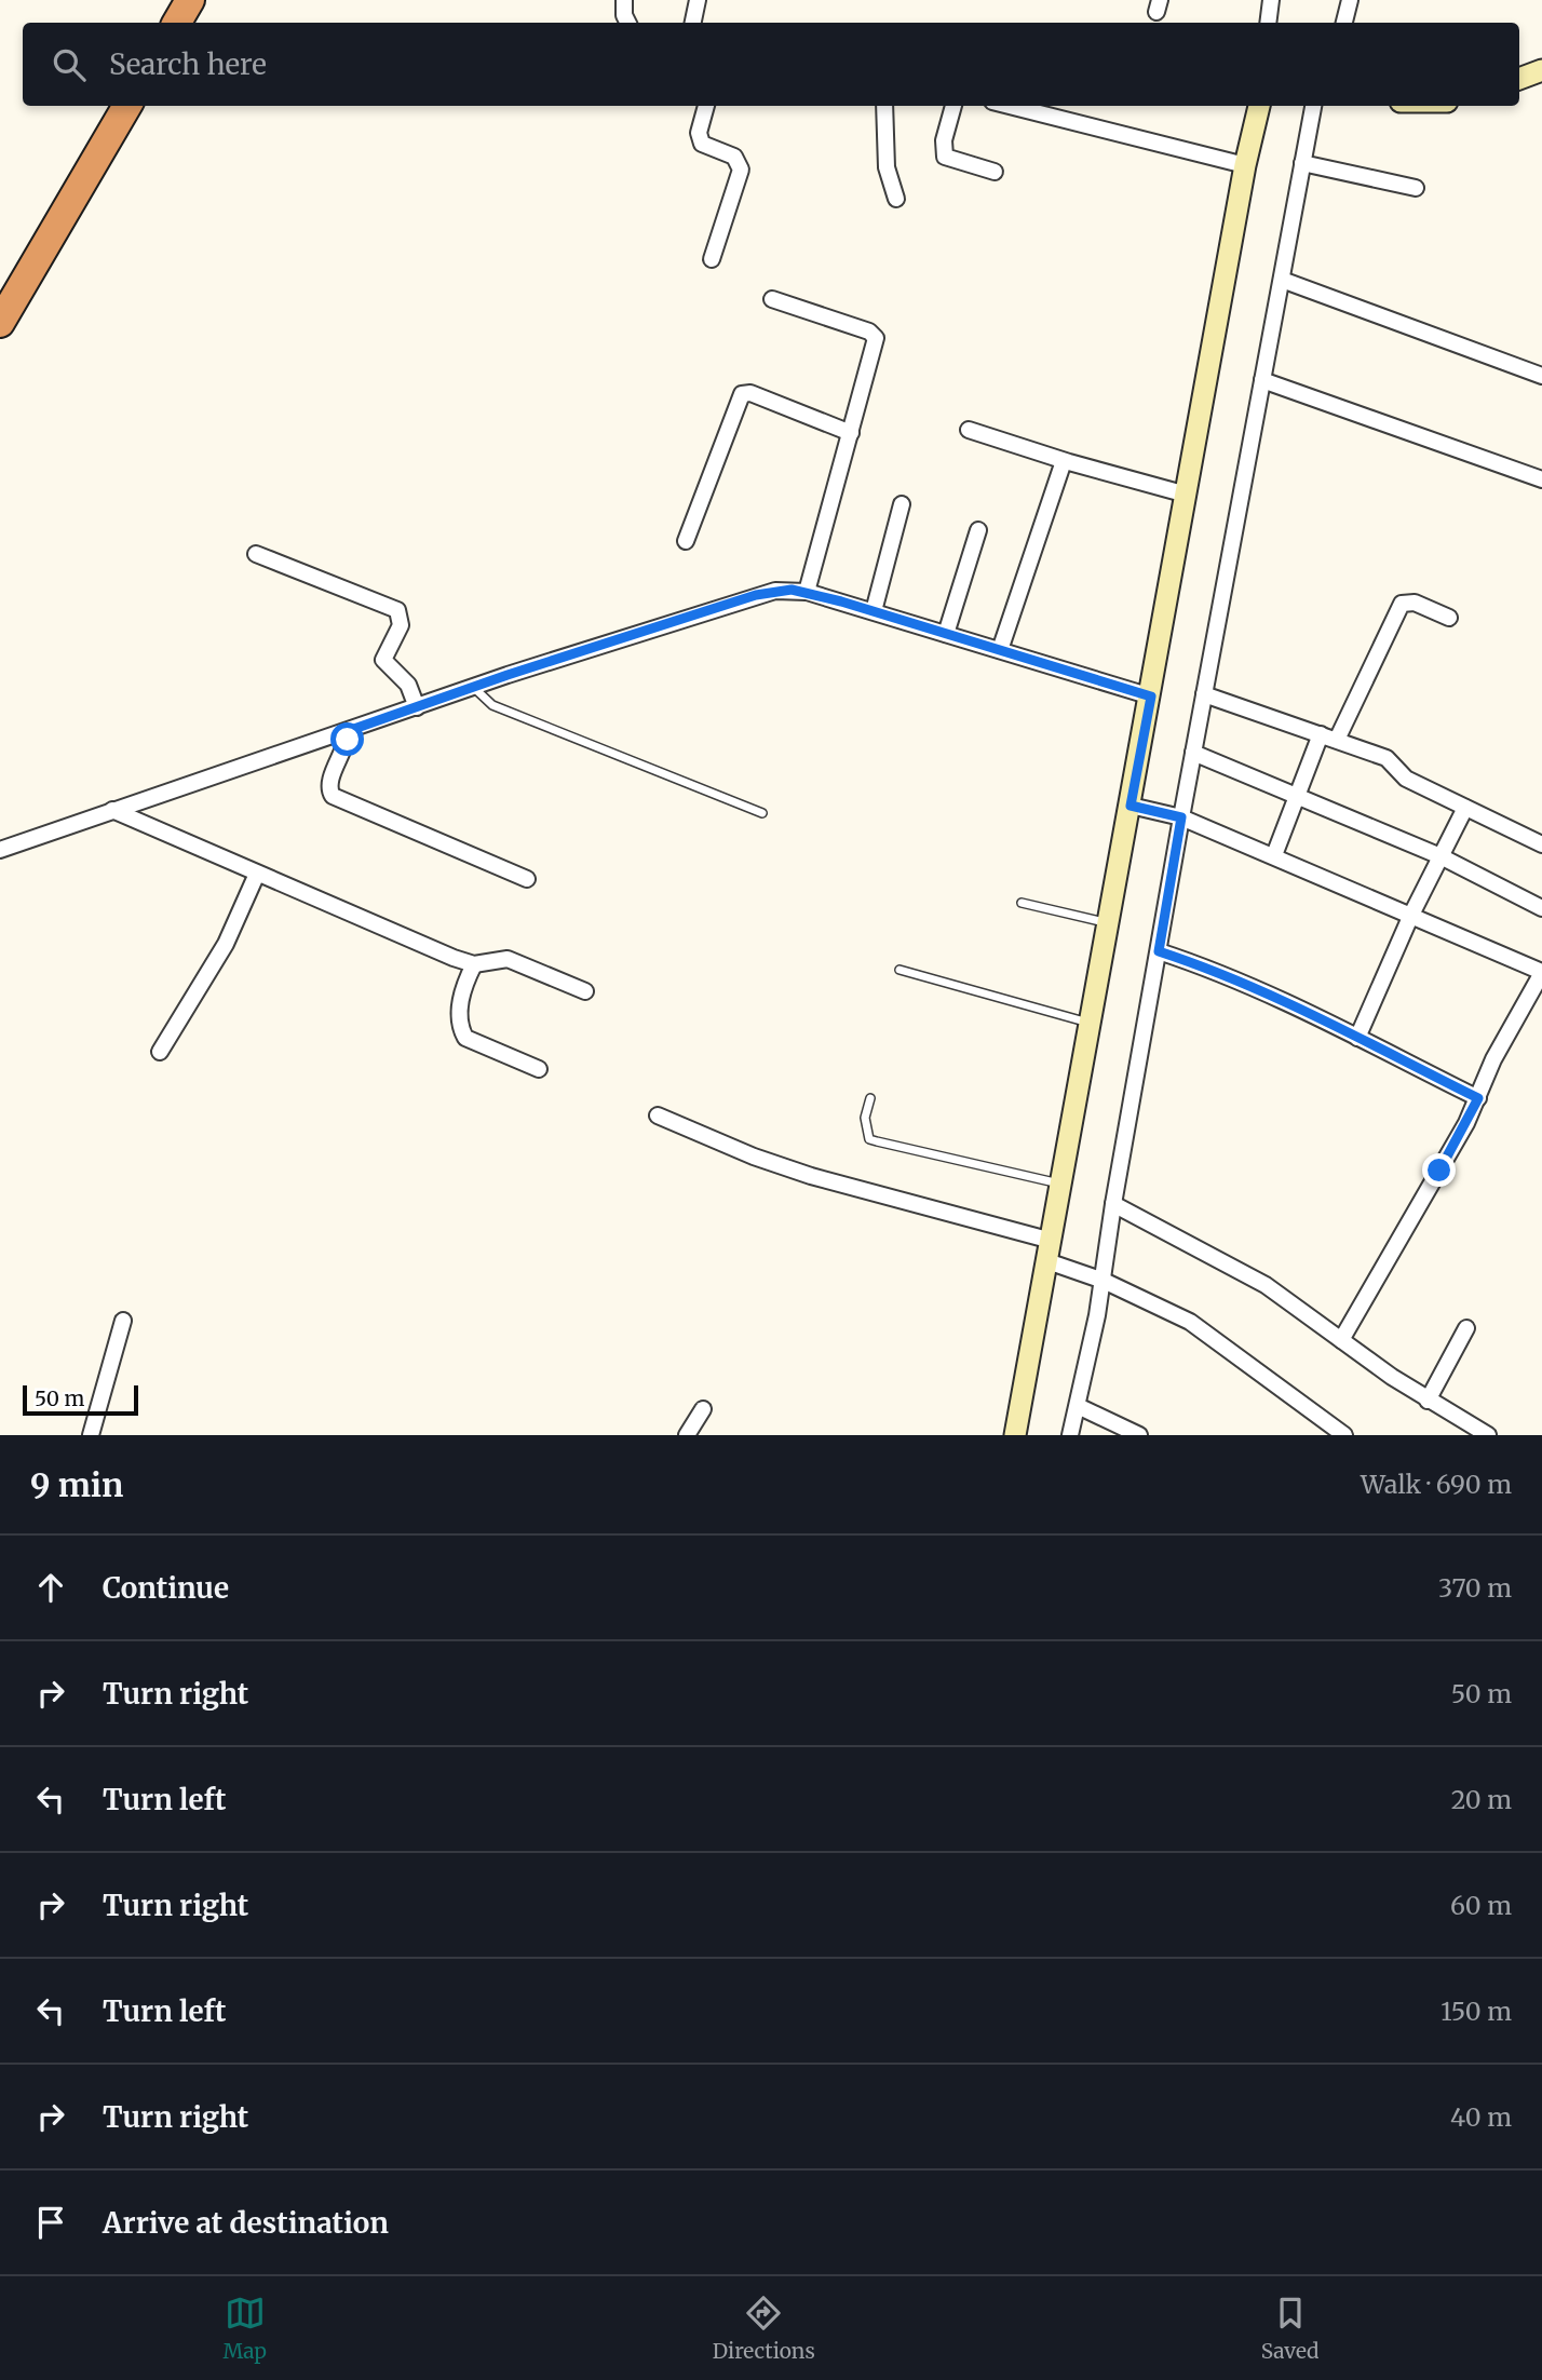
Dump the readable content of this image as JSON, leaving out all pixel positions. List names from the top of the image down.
{
  "scale_bar": "50 m",
  "page": {
    "search": "Search here",
    "scale": "50 m",
    "heading": ["9 min", "Walk · 690 m"],
    "list": [
      ["Continue", "370 m"],
      ["Turn right", "50 m"],
      ["Turn left", "20 m"],
      ["Turn right", "60 m"],
      ["Turn left", "150 m"],
      ["Turn right", "40 m"],
      "Arrive at destination"
    ],
    "nav": ["Map", "Directions", "Saved"]
  }
}
